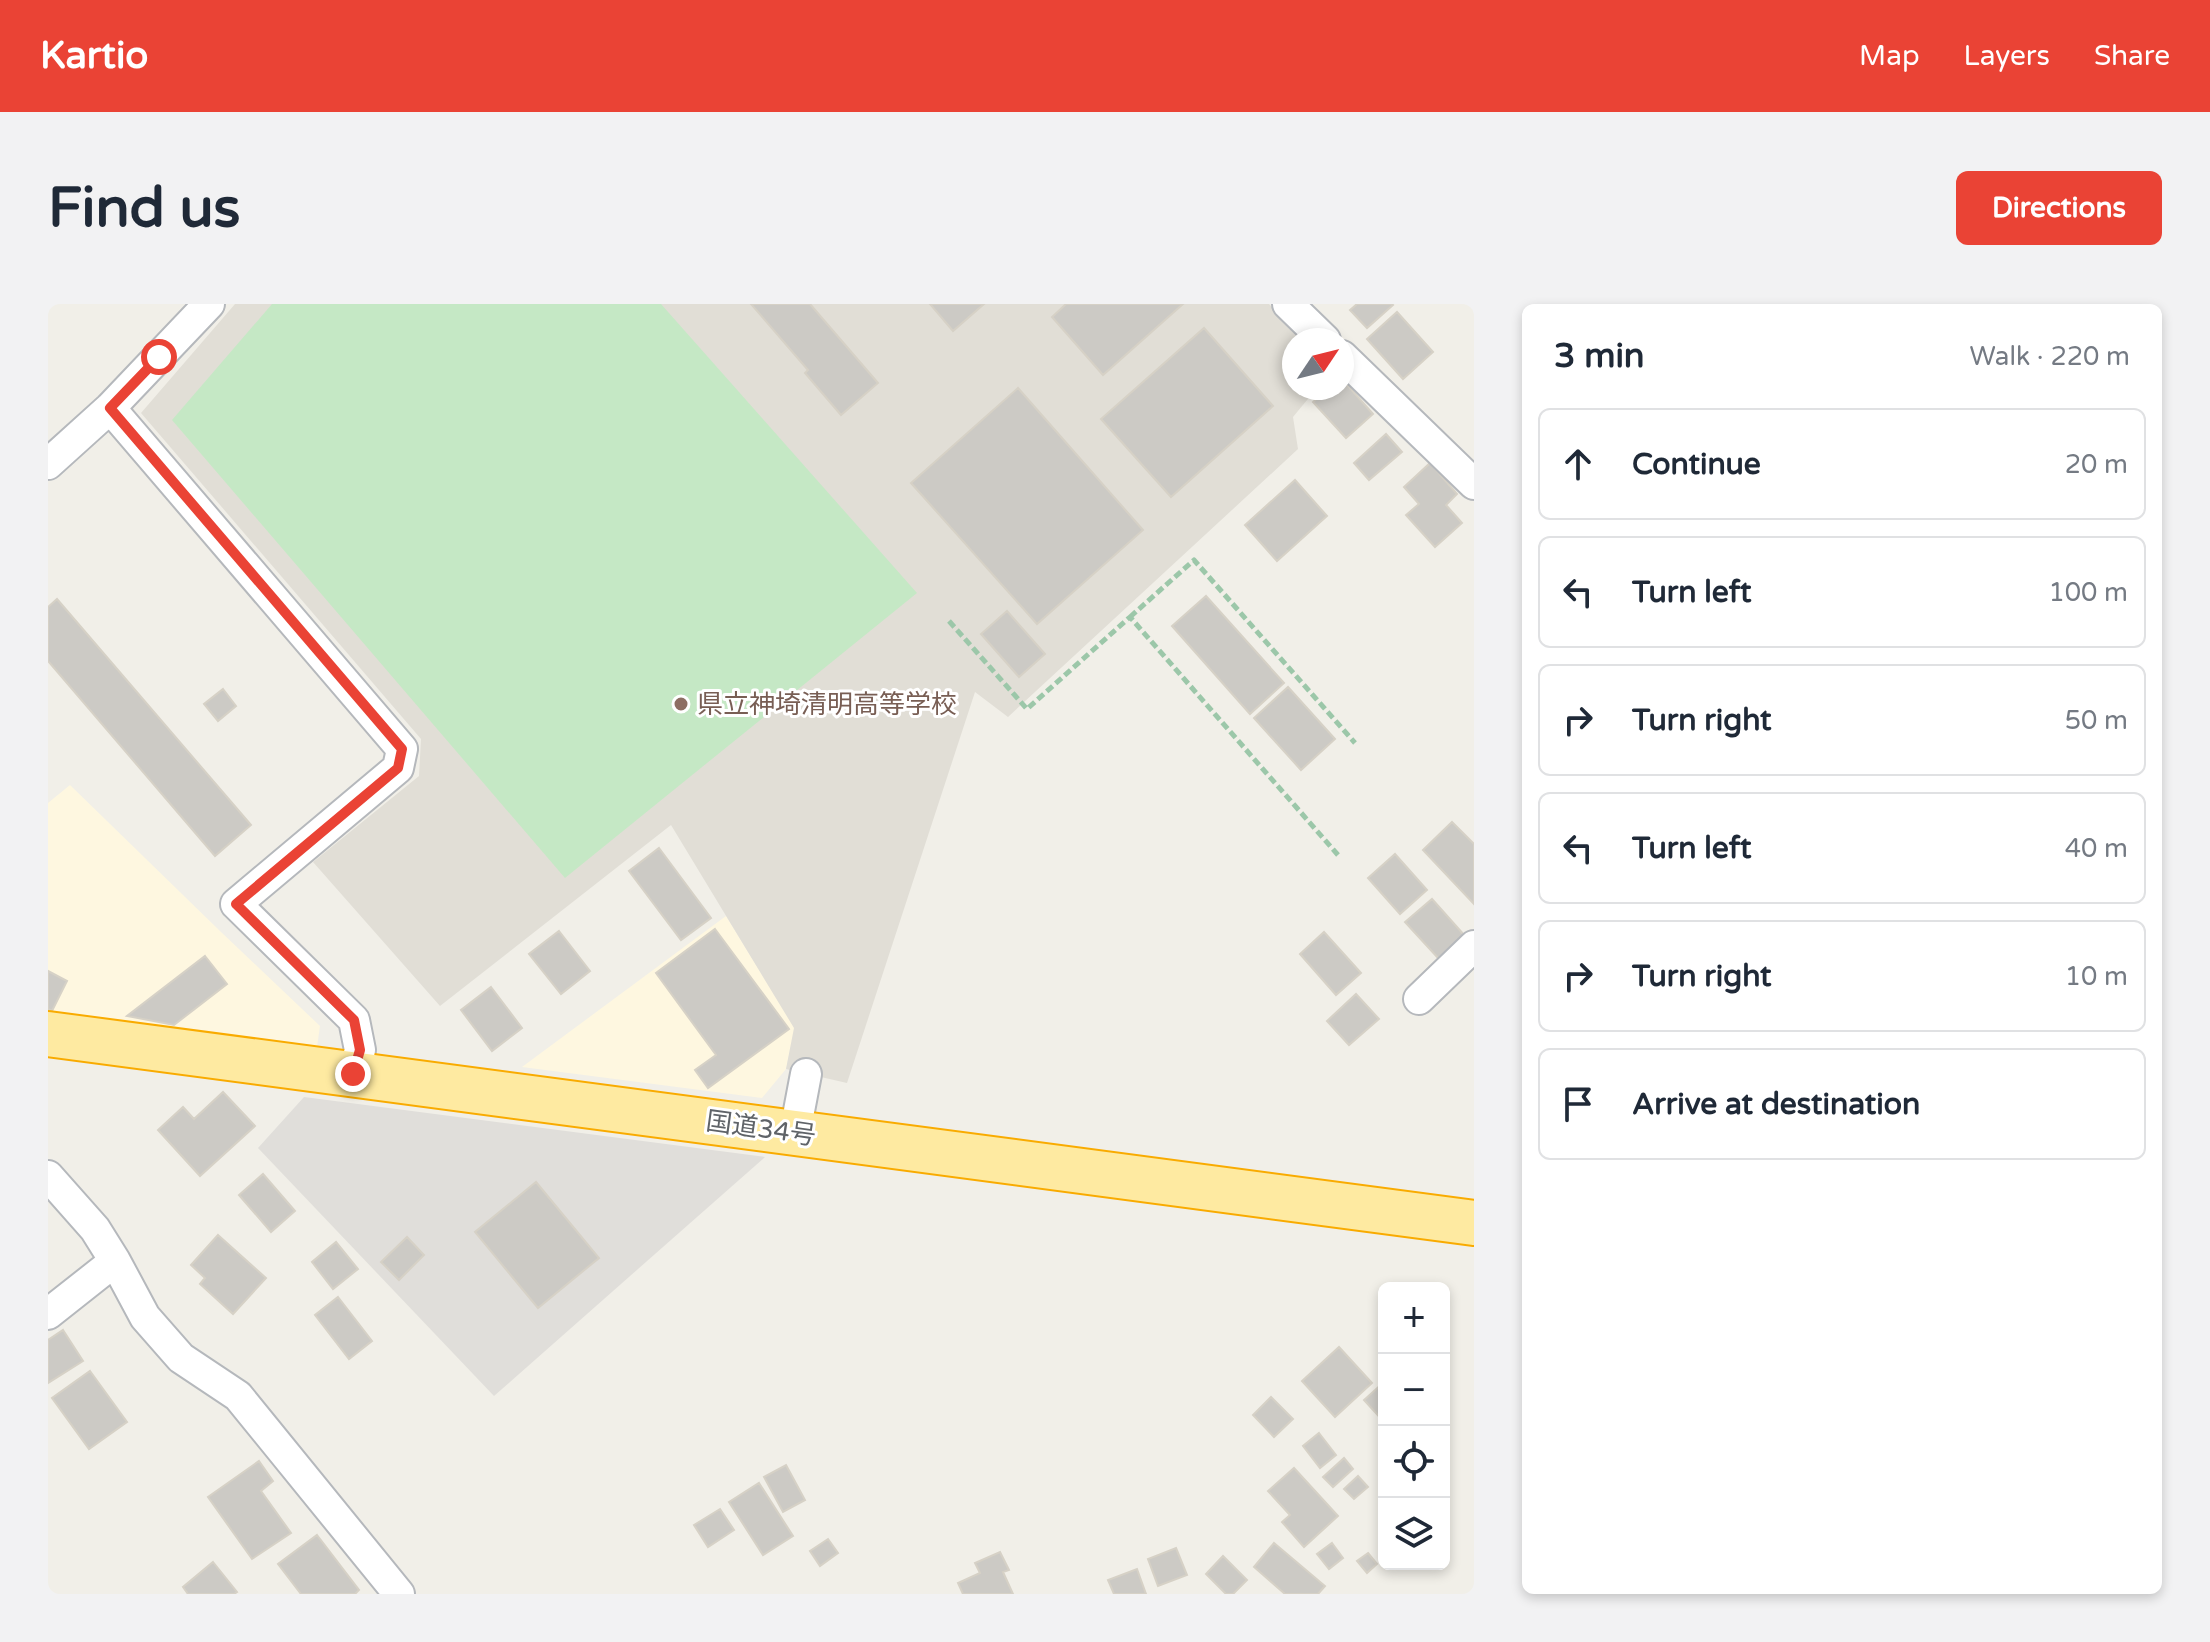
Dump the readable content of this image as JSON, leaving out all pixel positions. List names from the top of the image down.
{
  "streets": {
    "highway": ["国道34号"]
  },
  "places": ["県立神埼清明高等学校"],
  "north": "top right",
  "page": {
    "header": "Kartio",
    "nav": ["Map", "Layers", "Share"],
    "buttons": "Directions",
    "title": "Find us",
    "heading": ["3 min", "Walk · 220 m"],
    "list": [
      ["Continue", "20 m"],
      ["Turn left", "100 m"],
      ["Turn right", "50 m"],
      ["Turn left", "40 m"],
      ["Turn right", "10 m"],
      "Arrive at destination"
    ],
    "map_buttons": ["+", "−"]
  }
}
